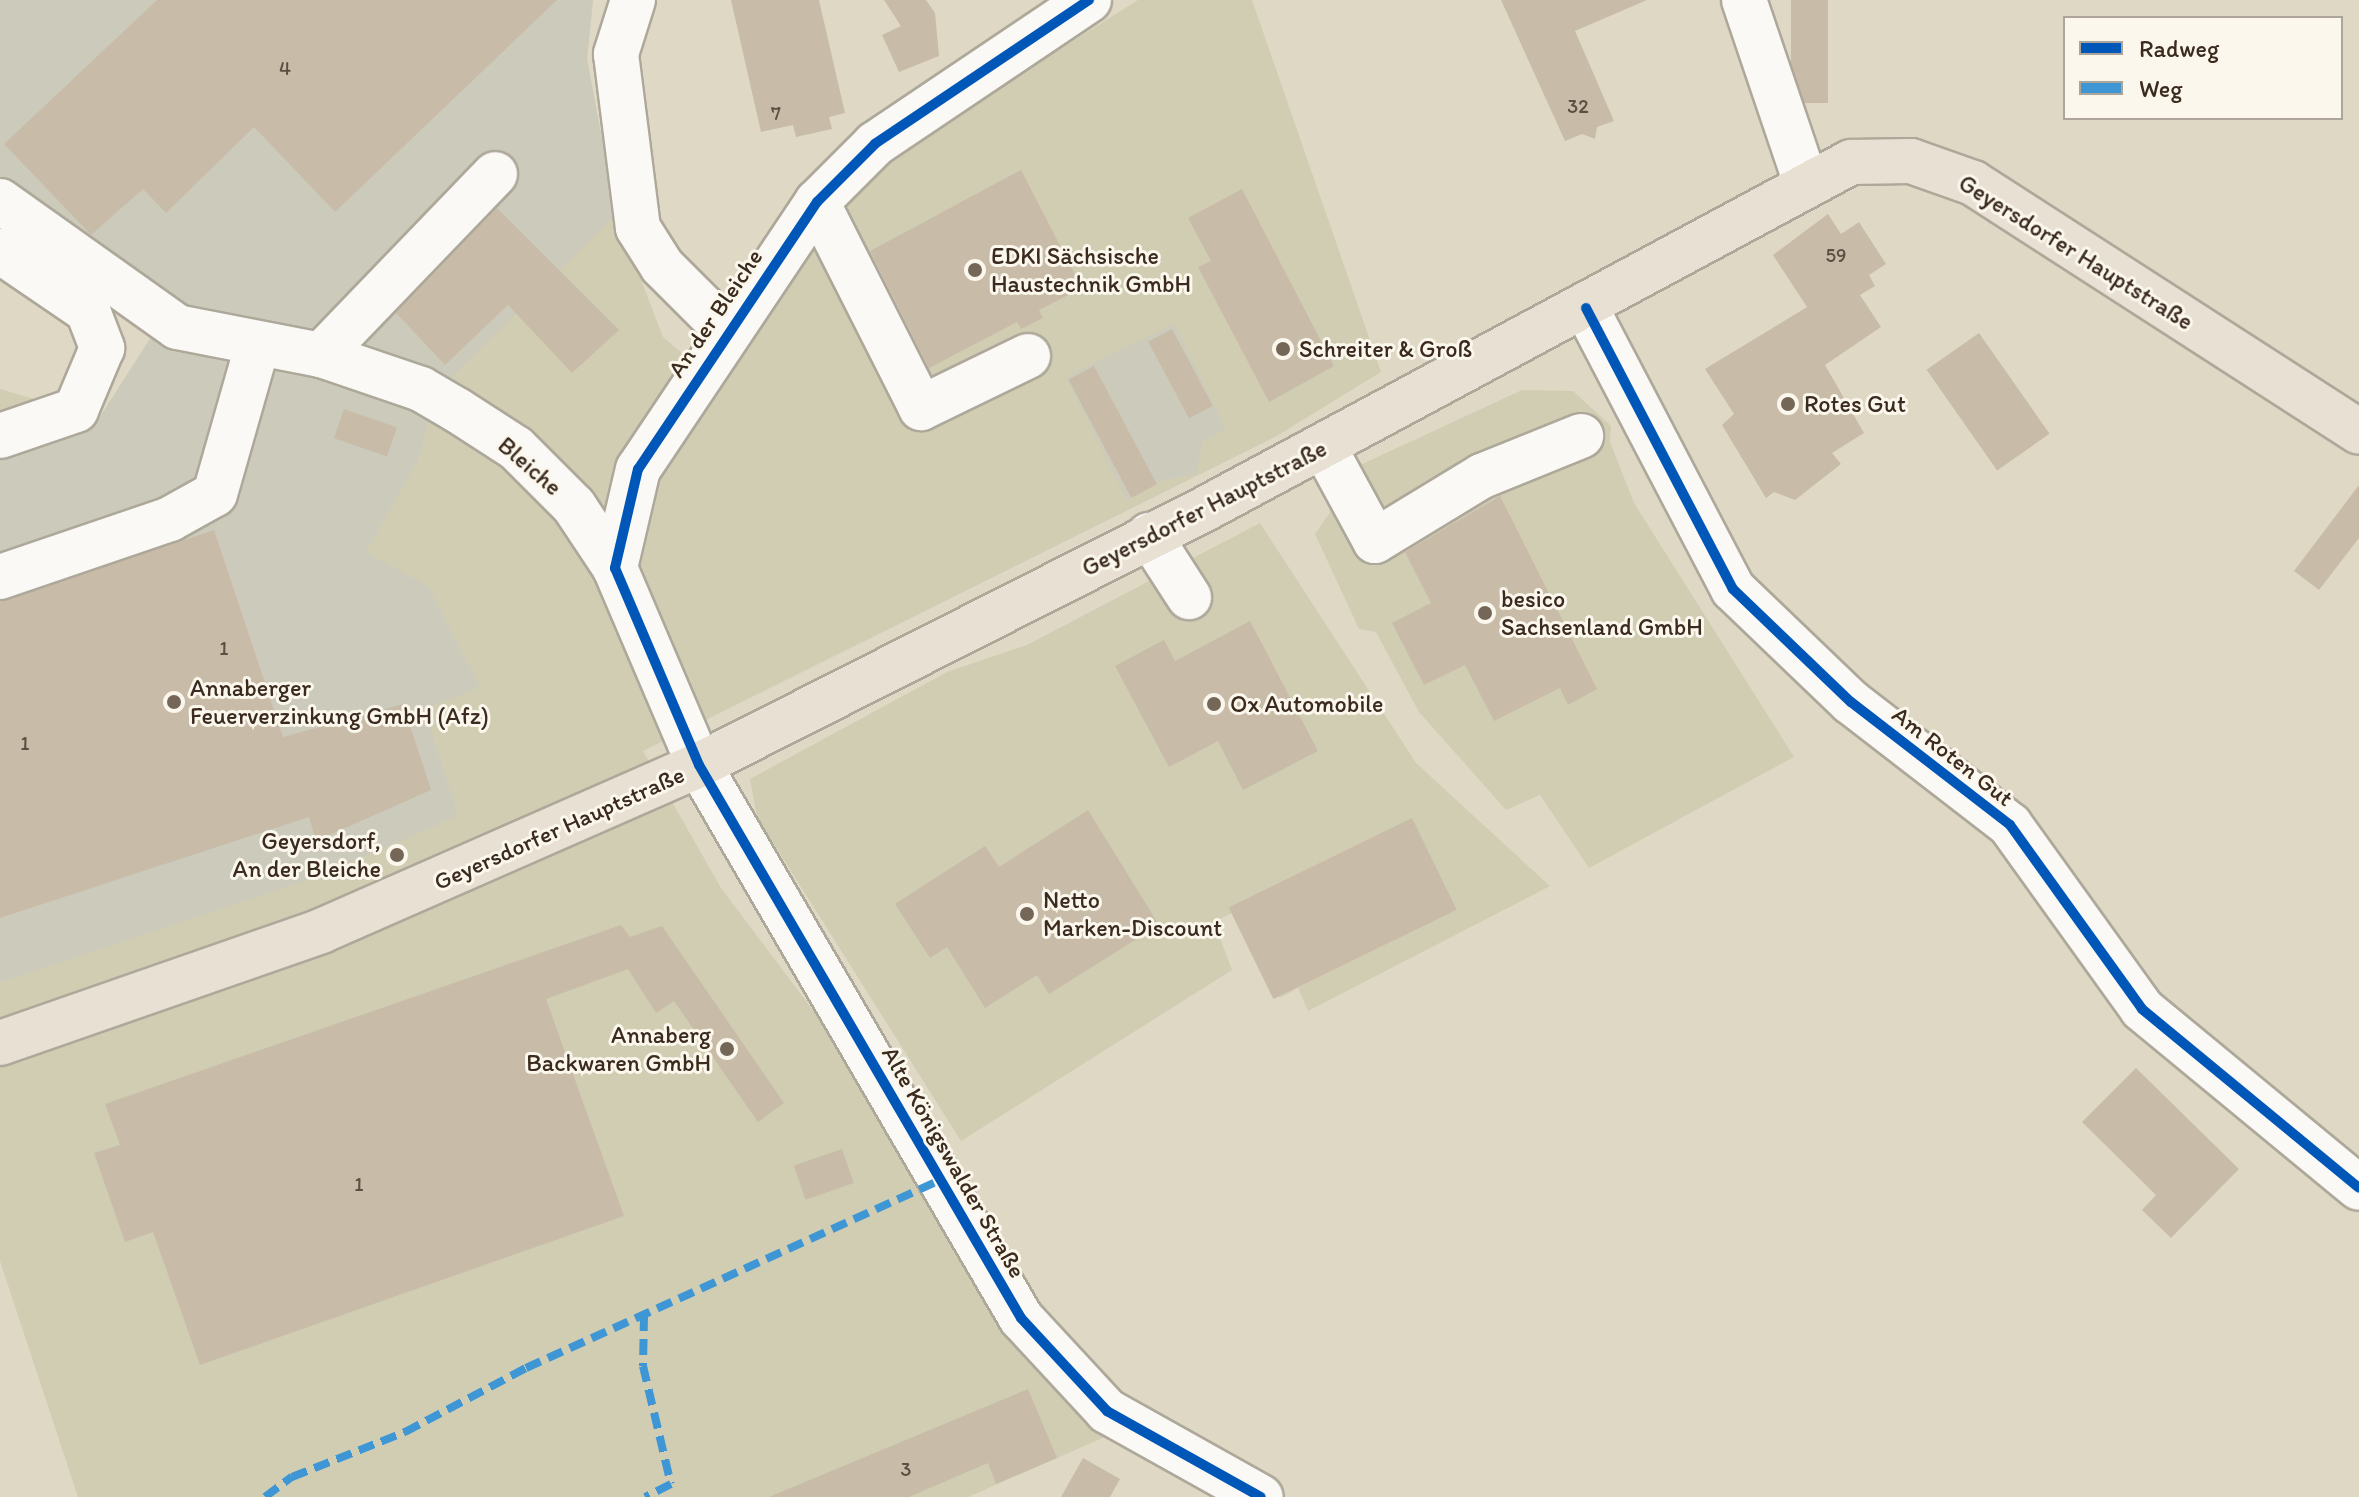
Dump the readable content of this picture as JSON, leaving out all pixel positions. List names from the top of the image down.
{
  "streets": {
    "main road": ["Geyersdorfer Hauptstraße"],
    "street": [
      "An der Bleiche",
      "Bleiche",
      "Am Roten Gut",
      "Alte Königswalder Straße"
    ]
  },
  "crossings": [
    ["Geyersdorfer Hauptstraße", "Am Roten Gut"],
    ["Geyersdorfer Hauptstraße", "Alte Königswalder Straße"],
    ["An der Bleiche", "Bleiche"]
  ],
  "places": [
    "EDKI Sächsische Haustechnik GmbH",
    "Schreiter & Groß",
    "Rotes Gut",
    "besico Sachsenland GmbH",
    "Annaberger Feuerverzinkung GmbH (Afz)",
    "Ox Automobile",
    "Geyersdorf, An der Bleiche",
    "Netto Marken-Discount",
    "Annaberg Backwaren GmbH"
  ],
  "house_numbers": [
    "4",
    "32",
    "7",
    "59",
    "1",
    "1",
    "1",
    "3"
  ],
  "legend": ["Radweg", "Weg"]
}
